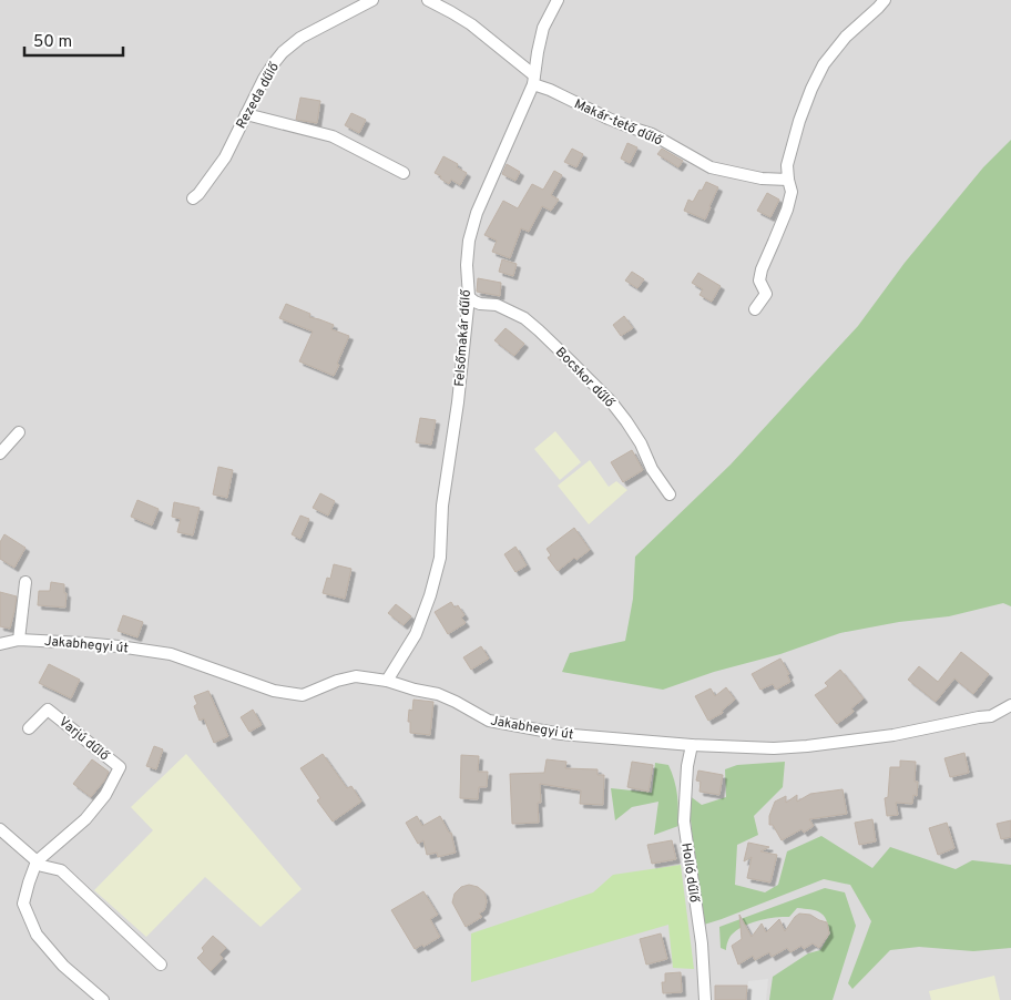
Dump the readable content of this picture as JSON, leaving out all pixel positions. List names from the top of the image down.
{
  "streets": {
    "street": [
      "Rezeda dűlő",
      "Makár-tető dűlő",
      "Felsőmakár dűlő",
      "Bocskor dűlő",
      "Jakabhegyi út",
      "Varjú dűlő",
      "Holló dűlő"
    ]
  },
  "crossings": [
    ["Makár-tető dűlő", "Felsőmakár dűlő"],
    ["Felsőmakár dűlő", "Bocskor dűlő"],
    ["Felsőmakár dűlő", "Jakabhegyi út"],
    ["Jakabhegyi út", "Holló dűlő"]
  ],
  "scale_bar": "50 m"
}
